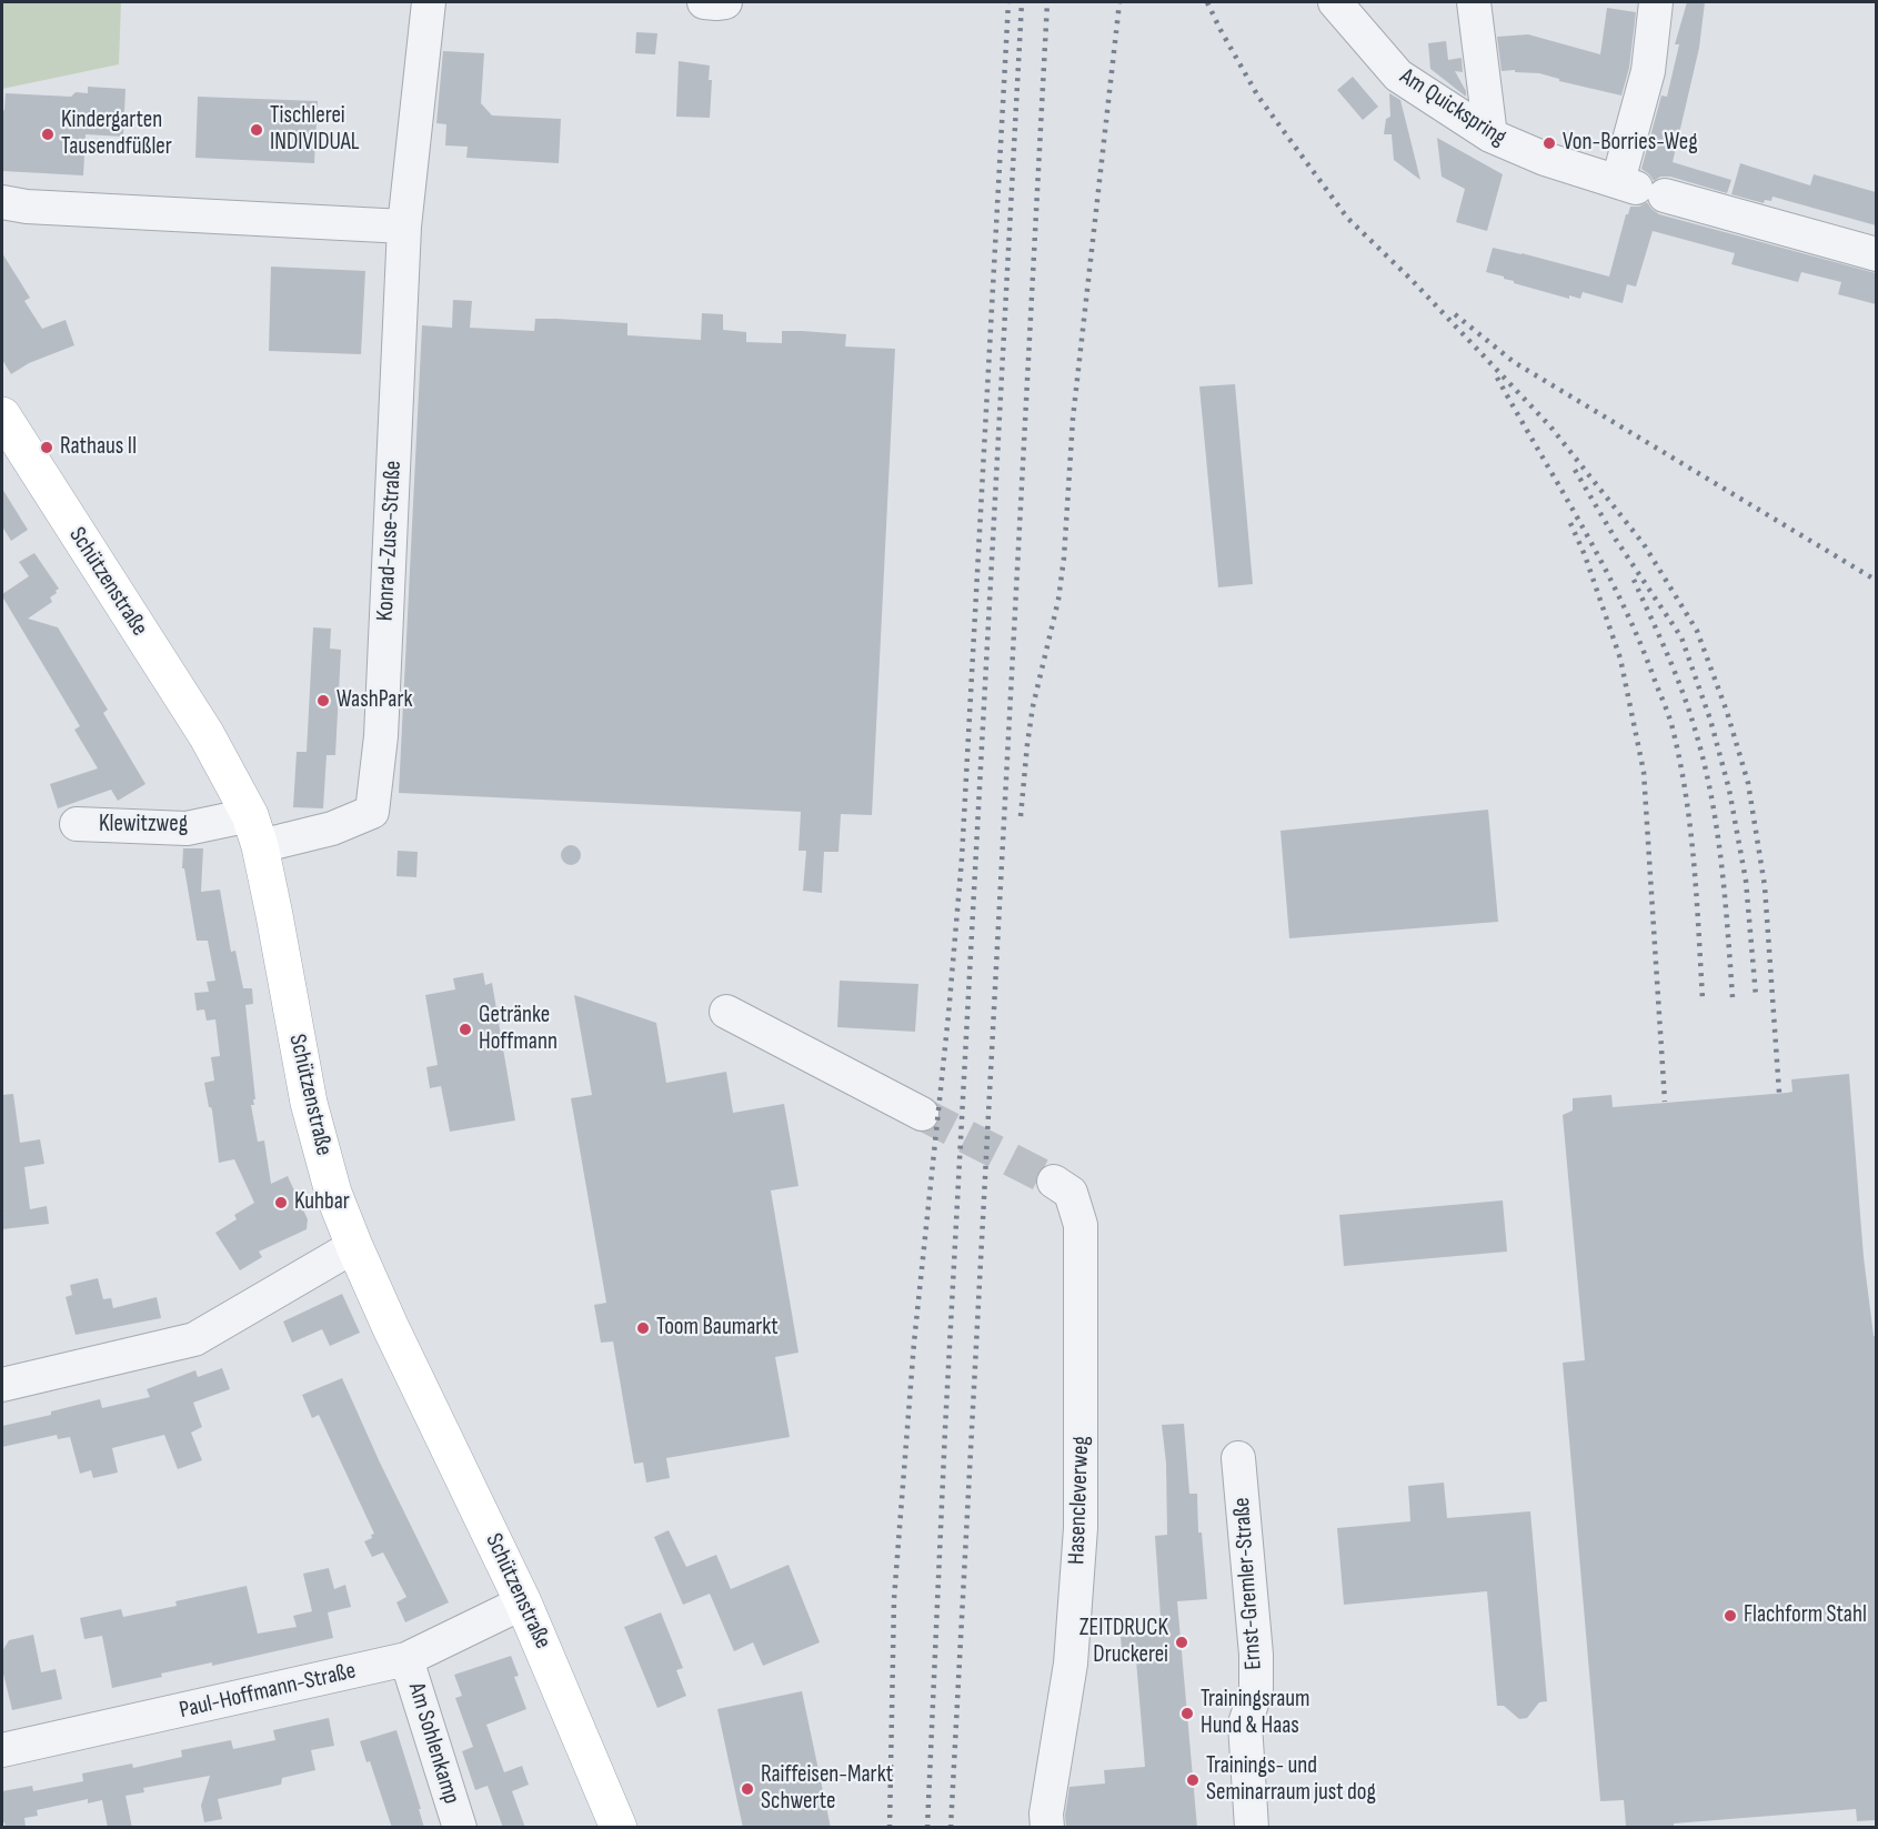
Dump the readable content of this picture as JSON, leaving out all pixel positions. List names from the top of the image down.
{
  "streets": {
    "main road": ["Schützenstraße"],
    "street": [
      "Am Quickspring",
      "Konrad-Zuse-Straße",
      "Klewitzweg",
      "Hasencleverweg",
      "Ernst-Gremler-Straße",
      "Paul-Hoffmann-Straße",
      "Am Sohlenkamp"
    ]
  },
  "crossings": [
    ["Konrad-Zuse-Straße", "Schützenstraße"],
    ["Konrad-Zuse-Straße", "Klewitzweg"],
    ["Schützenstraße", "Klewitzweg"],
    ["Schützenstraße", "Paul-Hoffmann-Straße"],
    ["Paul-Hoffmann-Straße", "Am Sohlenkamp"]
  ],
  "places": [
    "Tischlerei INDIVIDUAL",
    "Kindergarten Tausendfüßler",
    "Von-Borries-Weg",
    "Rathaus II",
    "WashPark",
    "Getränke Hoffmann",
    "Kuhbar",
    "Toom Baumarkt",
    "Flachform Stahl",
    "ZEITDRUCK Druckerei",
    "Trainingsraum Hund & Haas",
    "Trainings- und Seminarraum just dog",
    "Raiffeisen-Markt Schwerte"
  ]
}
